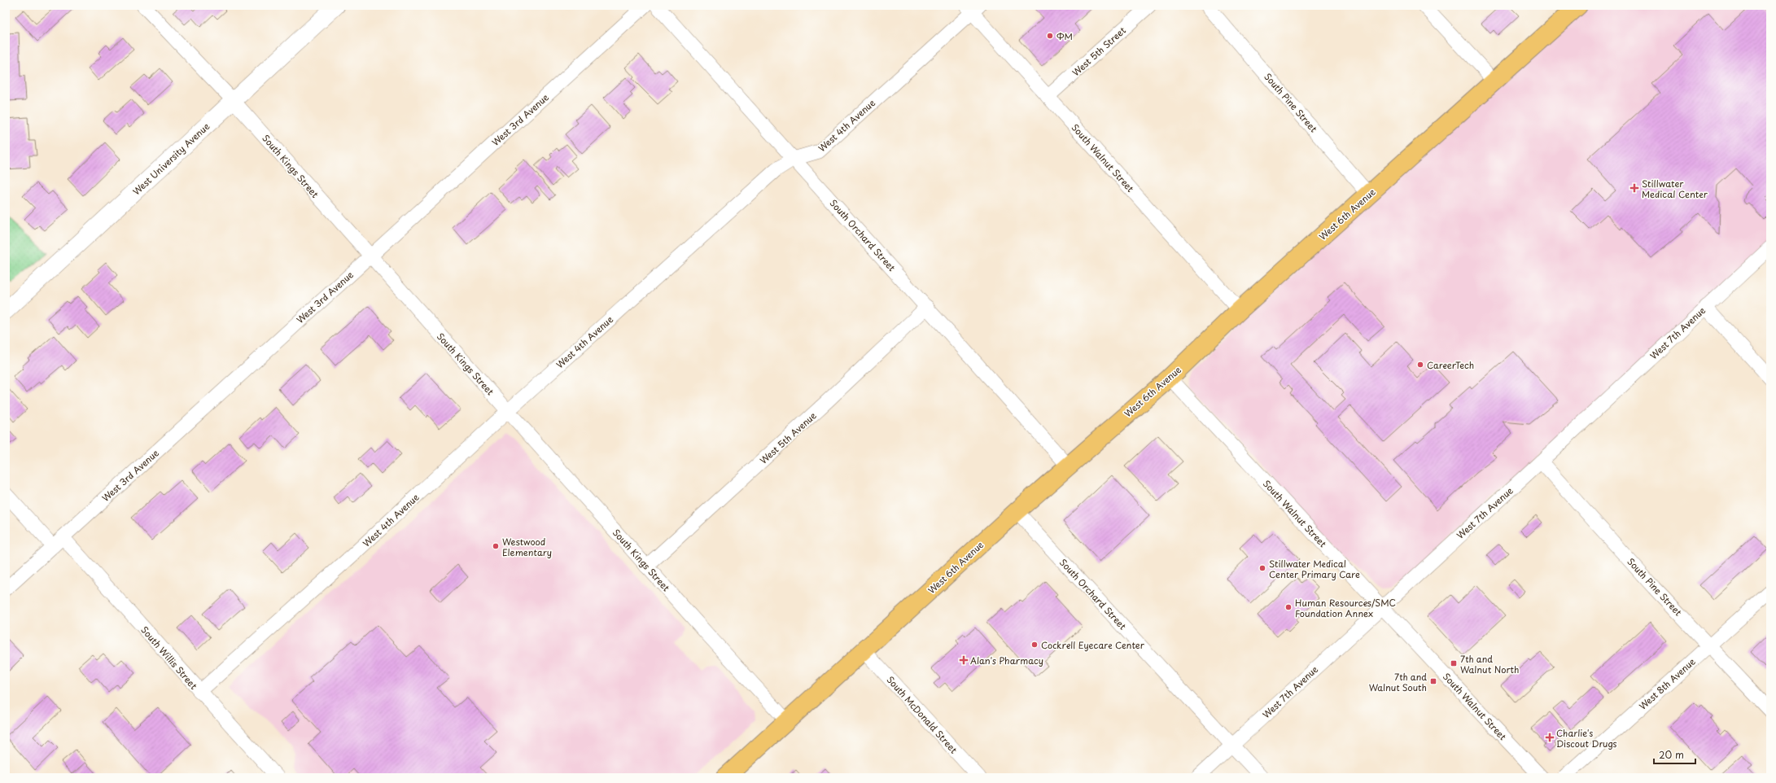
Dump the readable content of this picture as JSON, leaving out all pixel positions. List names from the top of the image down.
{
  "streets": {
    "highway": ["West 6th Avenue"],
    "street": [
      "West 5th Street",
      "South Pine Street",
      "West 3rd Avenue",
      "West 4th Avenue",
      "South Walnut Street",
      "West University Avenue",
      "South Kings Street",
      "South Orchard Street",
      "West 7th Avenue",
      "West 5th Avenue",
      "South Willis Street",
      "West 8th Avenue",
      "South McDonald Street"
    ]
  },
  "crossings": [
    ["West 5th Street", "South Walnut Street"],
    ["South Pine Street", "West 6th Avenue"],
    ["South Pine Street", "West 7th Avenue"],
    ["South Pine Street", "West 8th Avenue"],
    ["West 3rd Avenue", "South Kings Street"],
    ["West 3rd Avenue", "South Willis Street"],
    ["West 4th Avenue", "South Walnut Street"],
    ["West 4th Avenue", "South Kings Street"],
    ["West 4th Avenue", "South Orchard Street"],
    ["West 4th Avenue", "South Willis Street"],
    ["South Walnut Street", "West 6th Avenue"],
    ["South Walnut Street", "West 7th Avenue"],
    ["West University Avenue", "South Kings Street"],
    ["South Kings Street", "West 6th Avenue"],
    ["South Kings Street", "West 5th Avenue"],
    ["West 6th Avenue", "South Orchard Street"],
    ["West 6th Avenue", "South McDonald Street"],
    ["South Orchard Street", "West 7th Avenue"],
    ["South Orchard Street", "West 5th Avenue"]
  ],
  "places": {
    "other": [
      "ΦΜ",
      "CareerTech",
      "Westwood Elementary",
      "Stillwater Medical Center Primary Care",
      "Human Resources/SMC Foundation Annex",
      "Cockrell Eyecare Center"
    ],
    "health": ["Stillwater Medical Center", "Alan's Pharmacy", "Charlie's Discout Drugs"],
    "transit": ["7th and Walnut North", "7th and Walnut South"]
  },
  "scale_bar": "20 m"
}
